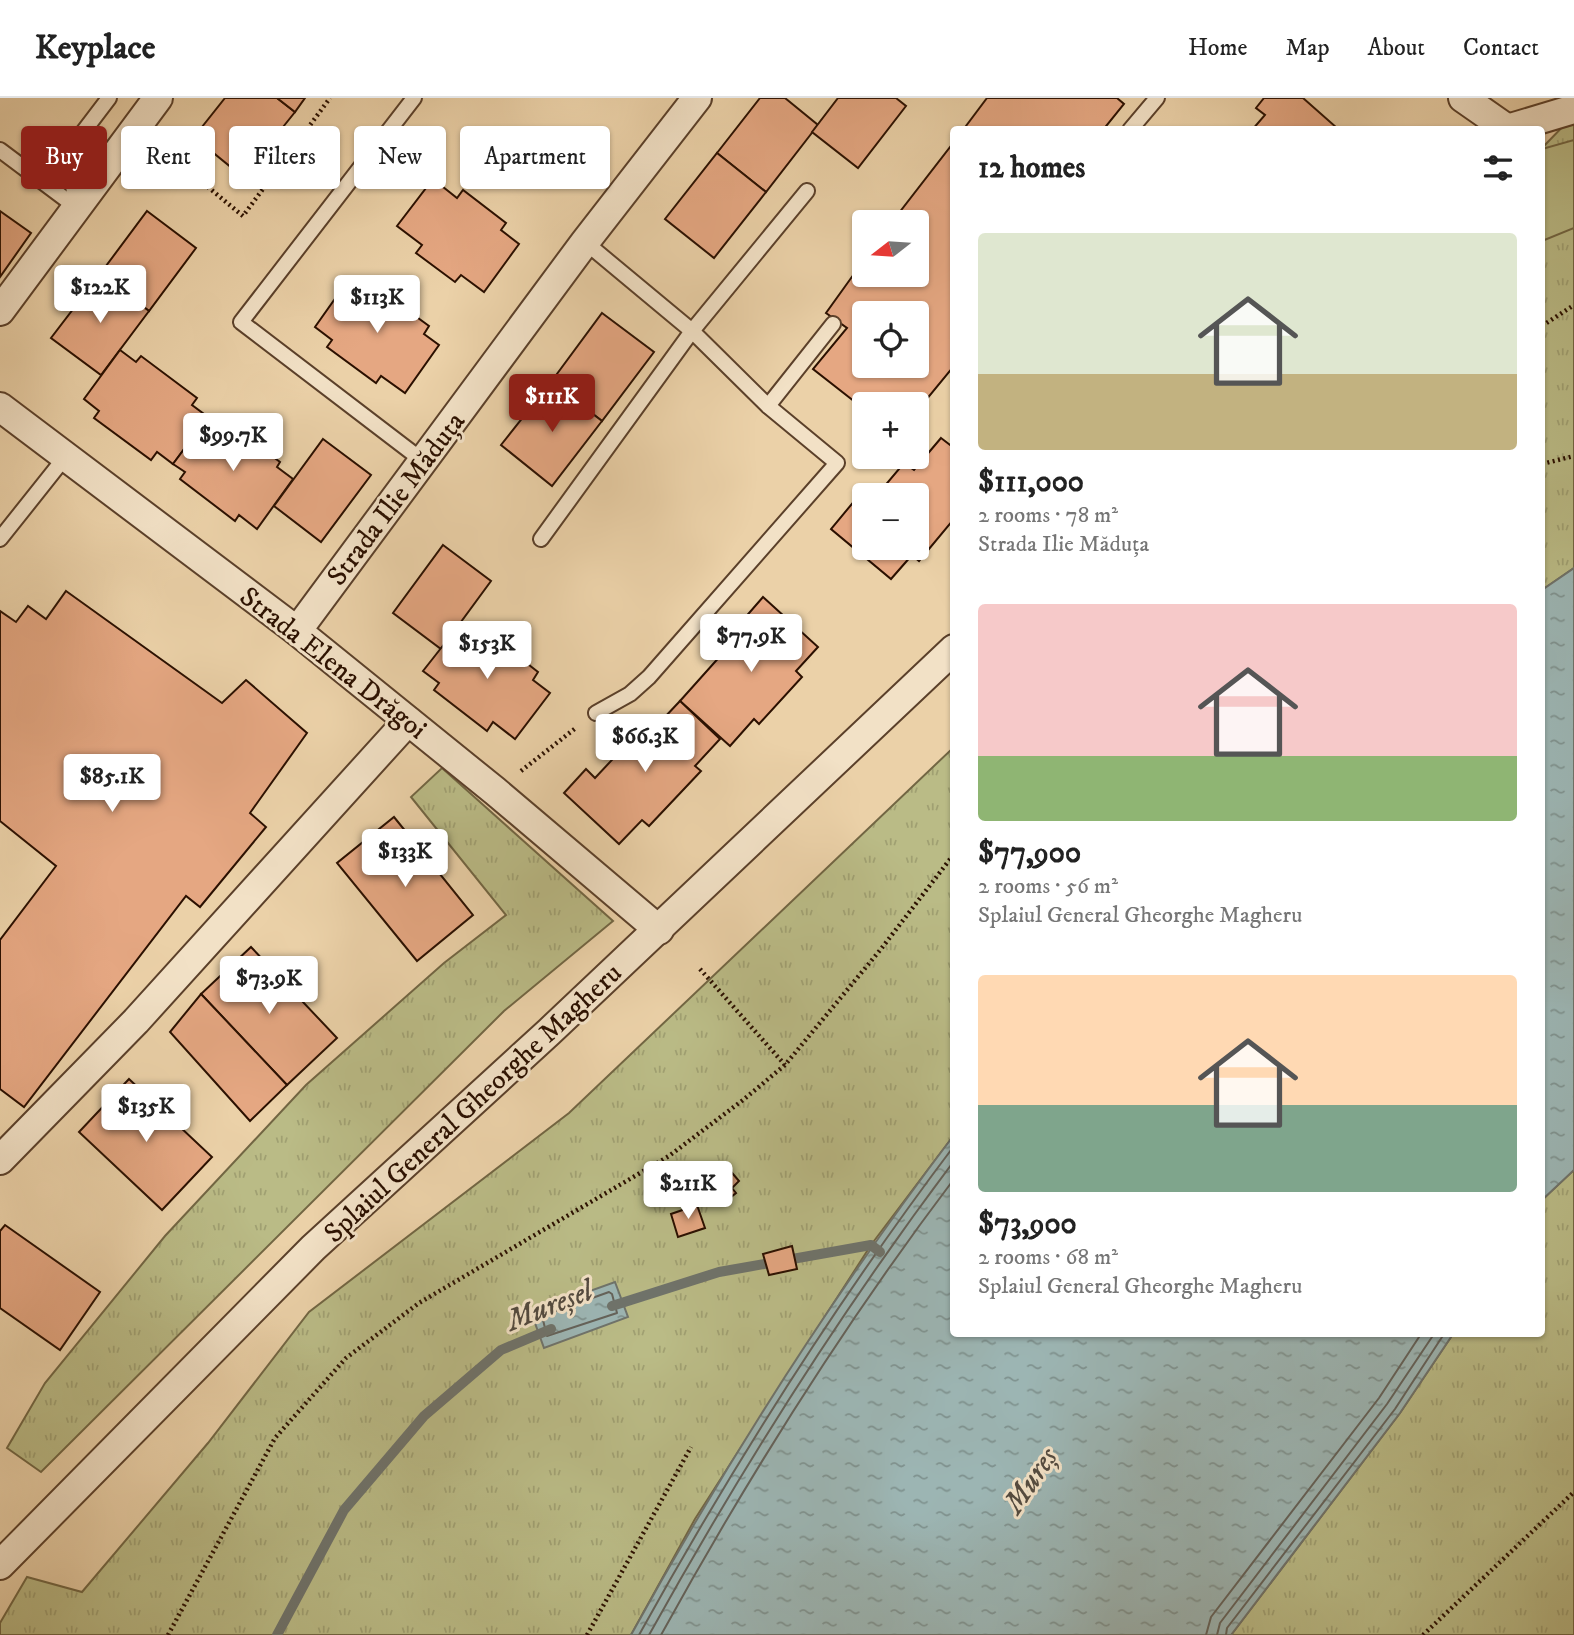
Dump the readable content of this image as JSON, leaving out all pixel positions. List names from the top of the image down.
{
  "streets": {
    "street": ["Strada Ilie Măduța", "Strada Elena Drăgoi", "Splaiul General Gheorghe Magheru"]
  },
  "crossings": [
    ["Strada Ilie Măduța", "Strada Elena Drăgoi"],
    ["Strada Elena Drăgoi", "Splaiul General Gheorghe Magheru"]
  ],
  "water": ["Mureșel", "Mureș"],
  "north": "left",
  "page": {
    "header": "Keyplace",
    "nav": [
      "Home",
      "Map",
      "About",
      "Contact"
    ],
    "chip": [
      "Buy",
      "Rent",
      "Filters",
      "New",
      "Apartment"
    ],
    "heading": "12 homes",
    "map_buttons": ["+", "−"],
    "list": [
      {
        "name": "$111,000",
        "note": "2 rooms · 78 m² · Strada Ilie Măduța"
      },
      {
        "name": "$77,900",
        "note": "2 rooms · 56 m² · Splaiul General Gheorghe Magheru"
      },
      {
        "name": "$73,900",
        "note": "2 rooms · 68 m² · Splaiul General Gheorghe Magheru"
      }
    ],
    "price": [
      "$122K",
      "$113K",
      "$111K",
      "$99.7K",
      "$77.9K",
      "$153K",
      "$66.3K",
      "$85.1K",
      "$133K",
      "$73.9K",
      "$135K",
      "$211K"
    ]
  }
}
